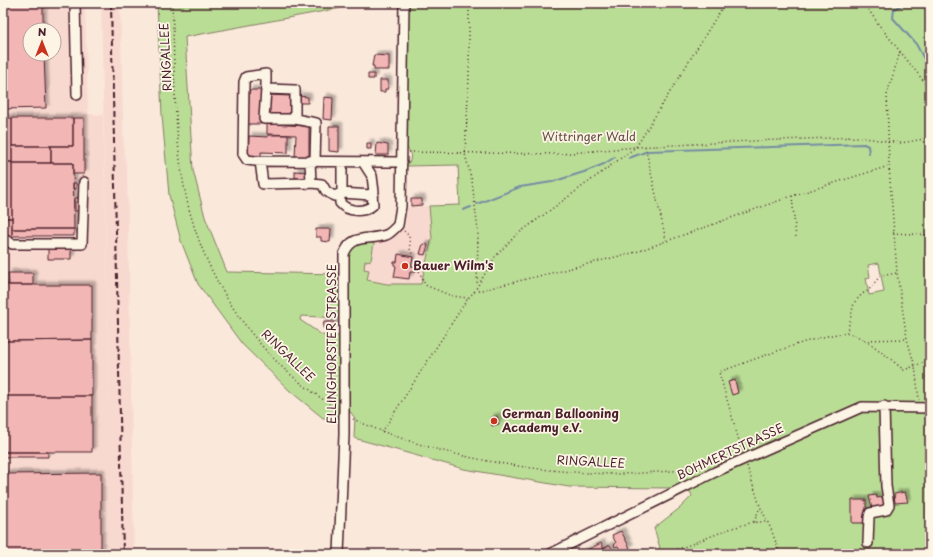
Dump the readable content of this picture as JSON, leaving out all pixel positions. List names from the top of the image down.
{
  "streets": {
    "street": ["ELLINGHORSTER STRASSE", "BOHMERTSTRASSE"],
    "path": ["RINGALLEE"]
  },
  "crossings": [
    ["RINGALLEE", "ELLINGHORSTER STRASSE"],
    ["RINGALLEE", "BOHMERTSTRASSE"]
  ],
  "parks": ["Wittringer Wald"],
  "places": ["Bauer Wilm's", "German Ballooning Academy e.V."],
  "north": "top"
}
